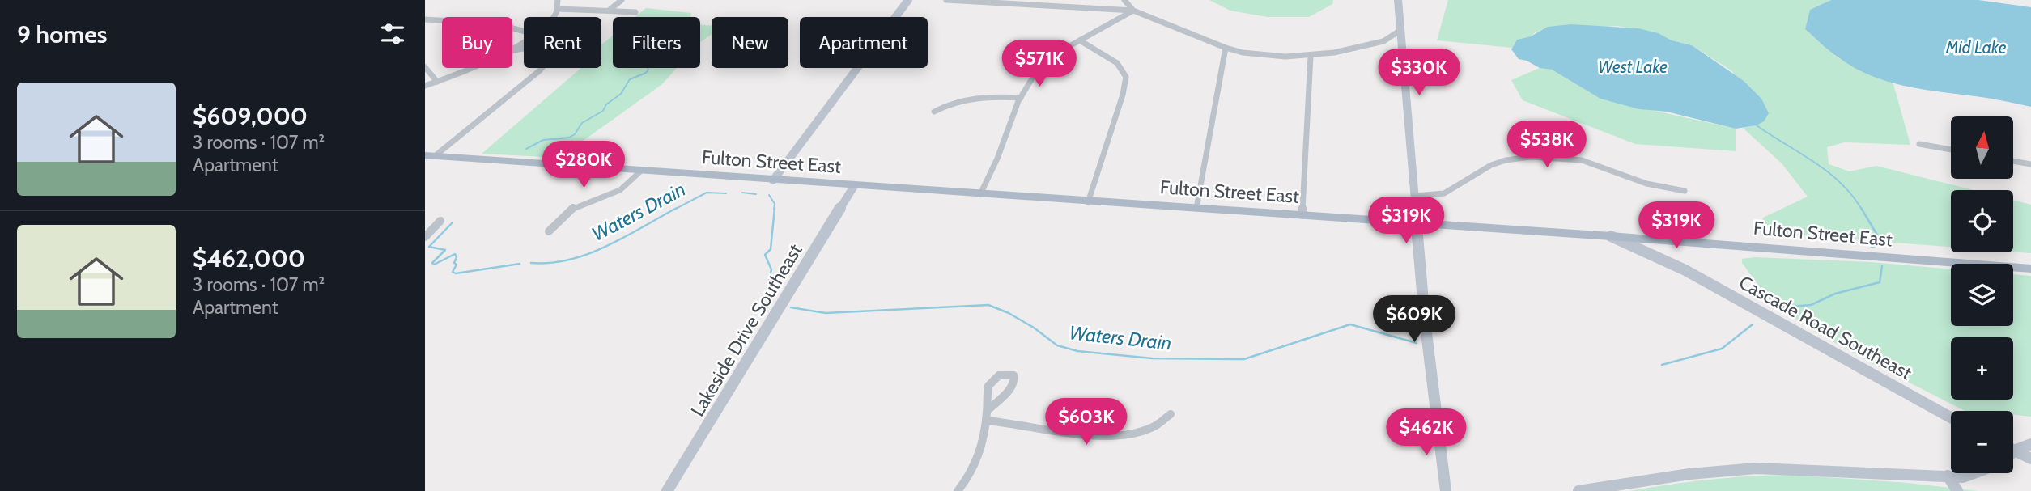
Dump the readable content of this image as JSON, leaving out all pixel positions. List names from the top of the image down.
{
  "streets": {
    "main road": ["Fulton Street East"],
    "street": ["Cascade Road Southeast", "Lakeside Drive Southeast"]
  },
  "crossings": [
    ["Fulton Street East", "Cascade Road Southeast"],
    ["Fulton Street East", "Lakeside Drive Southeast"]
  ],
  "water": ["Mid Lake", "West Lake", "Waters Drain"],
  "north": "top",
  "page": {
    "heading": "9 homes",
    "chip": [
      "Buy",
      "Rent",
      "Filters",
      "New",
      "Apartment"
    ],
    "price": [
      "$571K",
      "$330K",
      "$538K",
      "$280K",
      "$319K",
      "$319K",
      "$609K",
      "$603K",
      "$462K"
    ],
    "list": [
      {
        "name": "$609,000",
        "note": "3 rooms · 107 m² · Apartment"
      },
      {
        "name": "$462,000",
        "note": "3 rooms · 107 m² · Apartment"
      }
    ],
    "map_buttons": ["+", "−"]
  }
}
